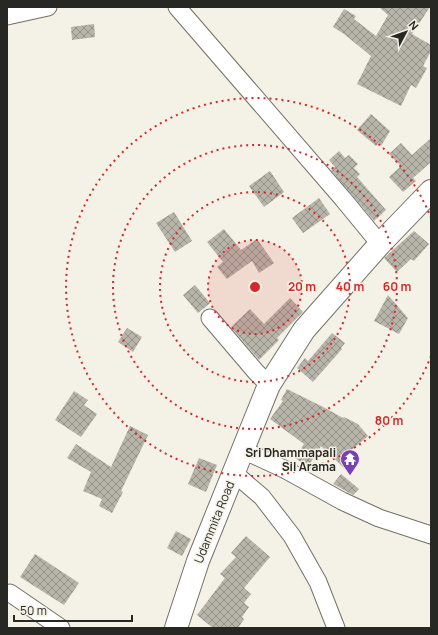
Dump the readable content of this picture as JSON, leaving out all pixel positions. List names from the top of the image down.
{
  "streets": {
    "street": ["Udammita Road"]
  },
  "places": {
    "temple": ["Sri Dhammapali Sil Arama"]
  },
  "scale_bar": "50 m",
  "north": "top right",
  "rings": [
    "20 m",
    "40 m",
    "60 m",
    "80 m"
  ]
}
